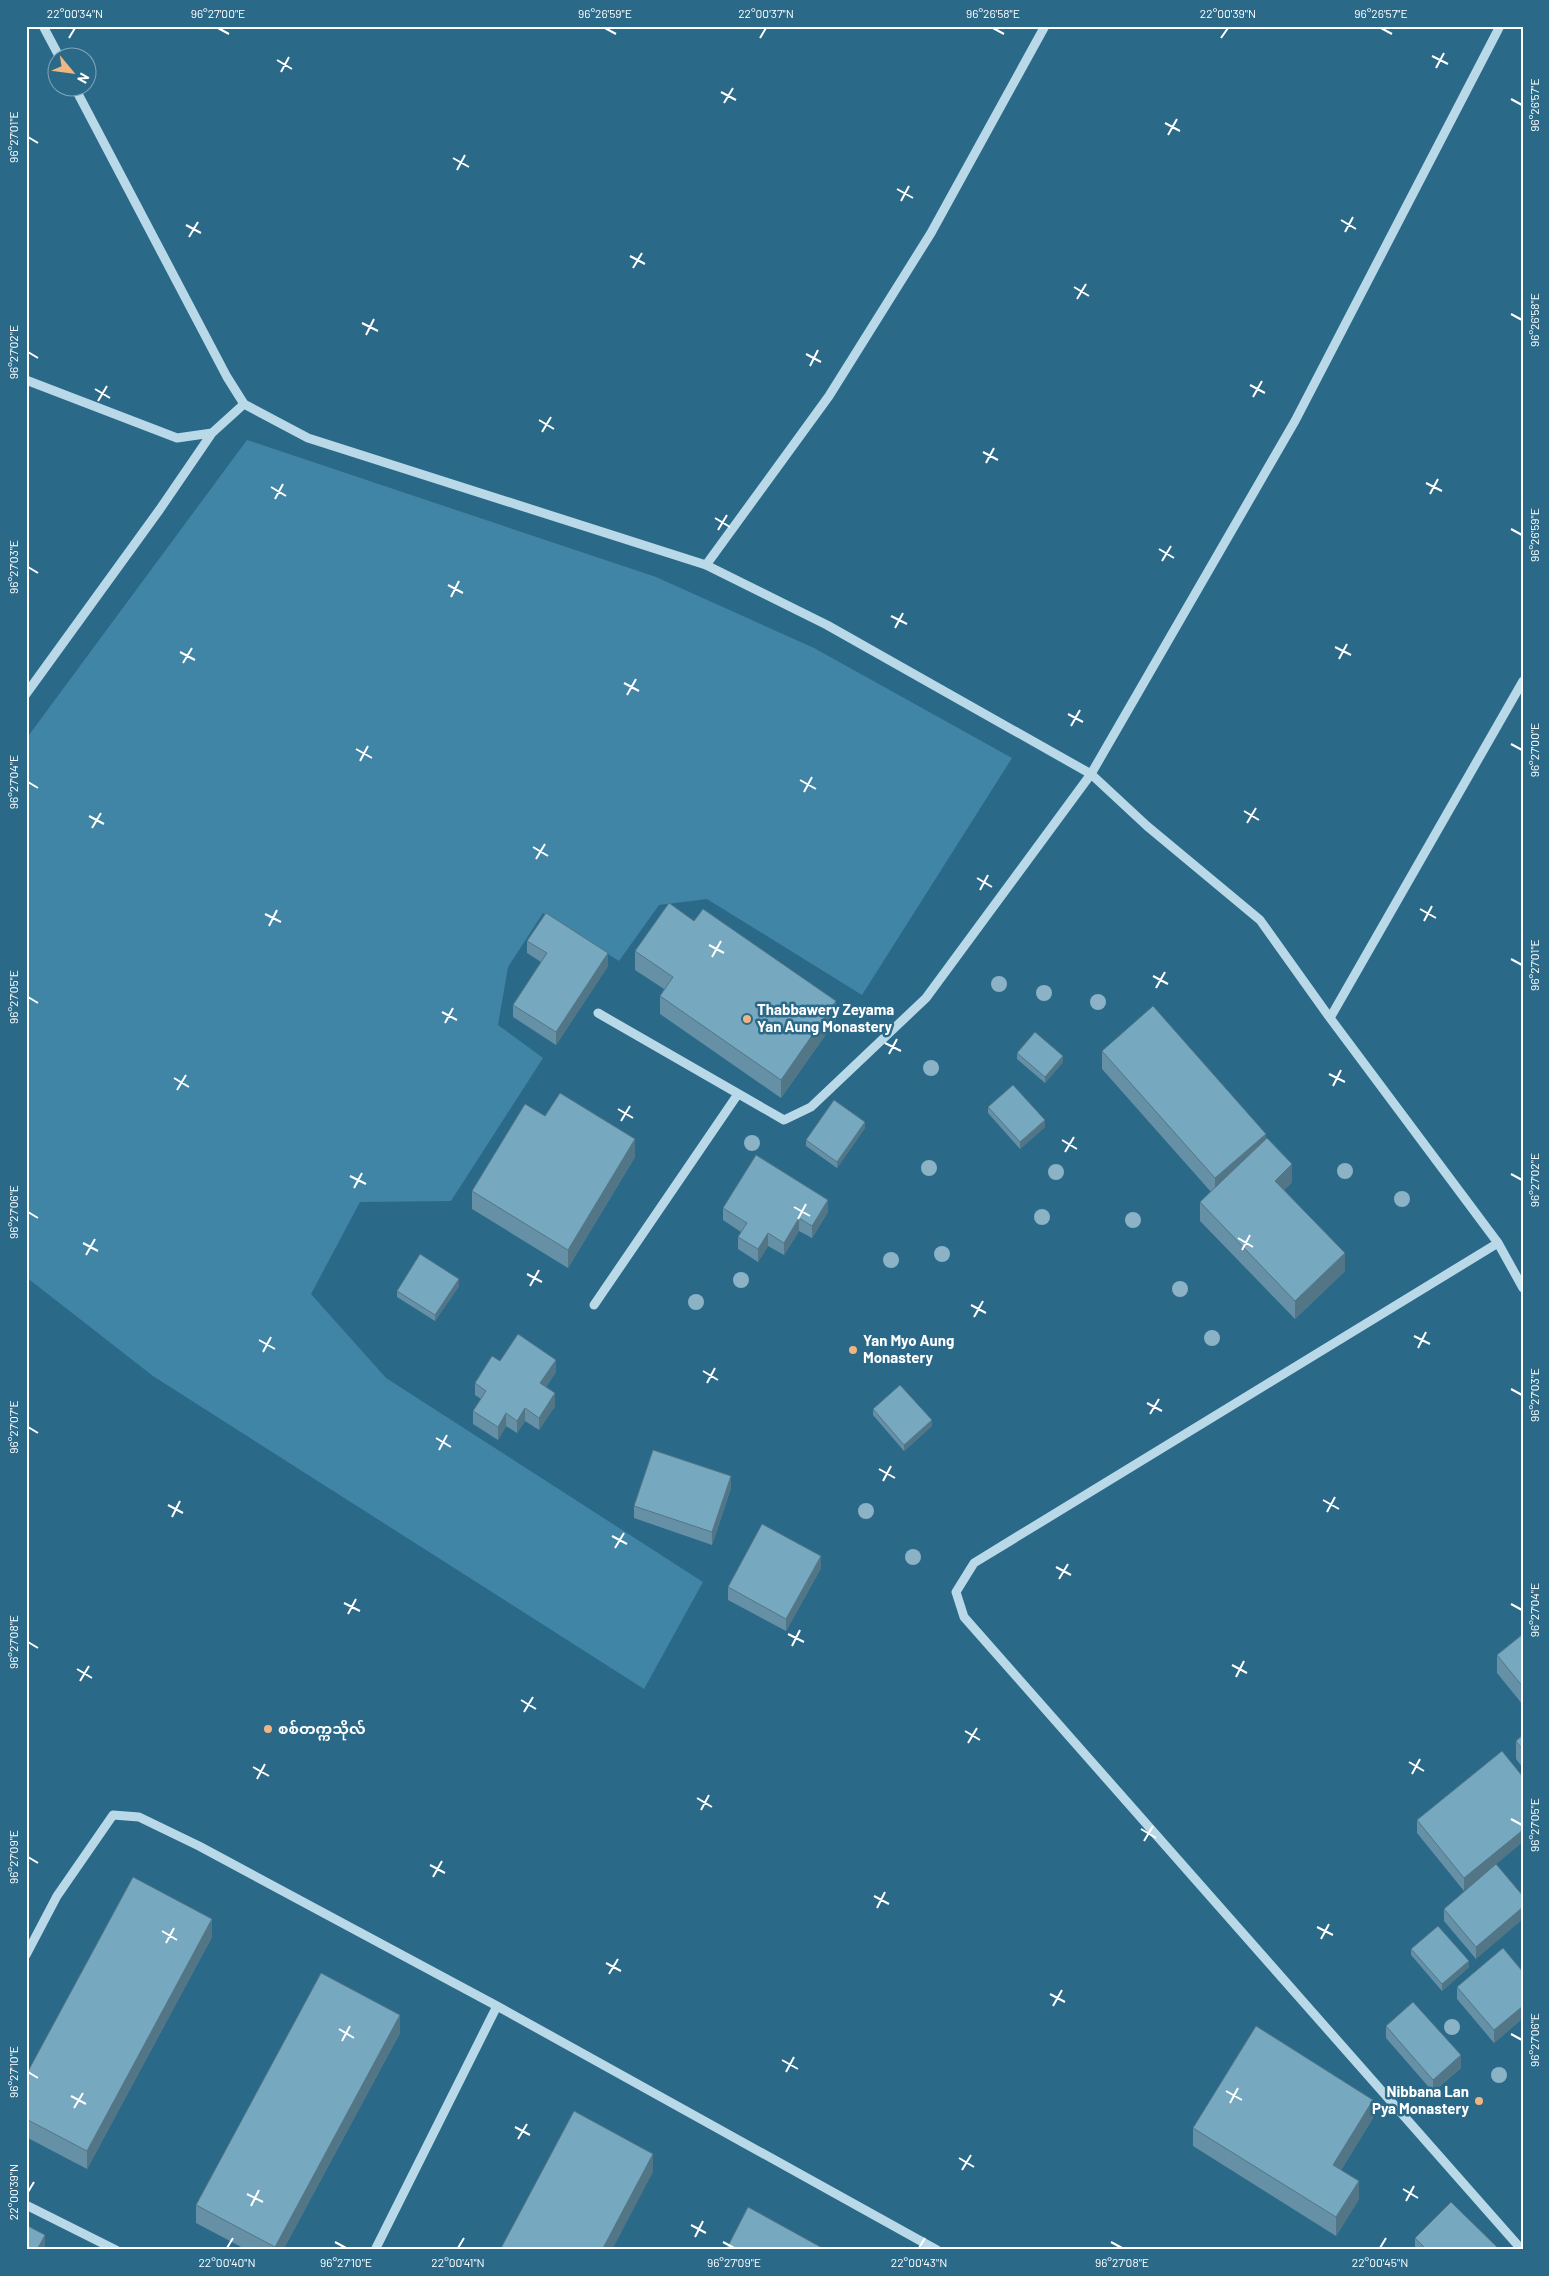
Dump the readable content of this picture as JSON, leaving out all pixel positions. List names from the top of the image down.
{
  "places": [
    "Thabbawery Zeyama Yan Aung Monastery",
    "Yan Myo Aung Monastery",
    "စစ်‌တက္ကသိုလ်",
    "Nibbana Lan Pya Monastery"
  ],
  "north": "bottom right",
  "coordinates": [
    "22°00'34\"N",
    "96°27'00\"E",
    "96°26'59\"E",
    "22°00'37\"N",
    "96°26'58\"E",
    "22°00'39\"N",
    "96°26'57\"E",
    "96°27'01\"E",
    "96°27'02\"E",
    "96°27'03\"E",
    "96°27'04\"E",
    "96°27'05\"E",
    "96°27'06\"E",
    "96°27'07\"E",
    "96°27'08\"E",
    "96°27'09\"E",
    "96°27'10\"E",
    "22°00'40\"N",
    "22°00'41\"N",
    "22°00'43\"N",
    "22°00'45\"N"
  ]
}
